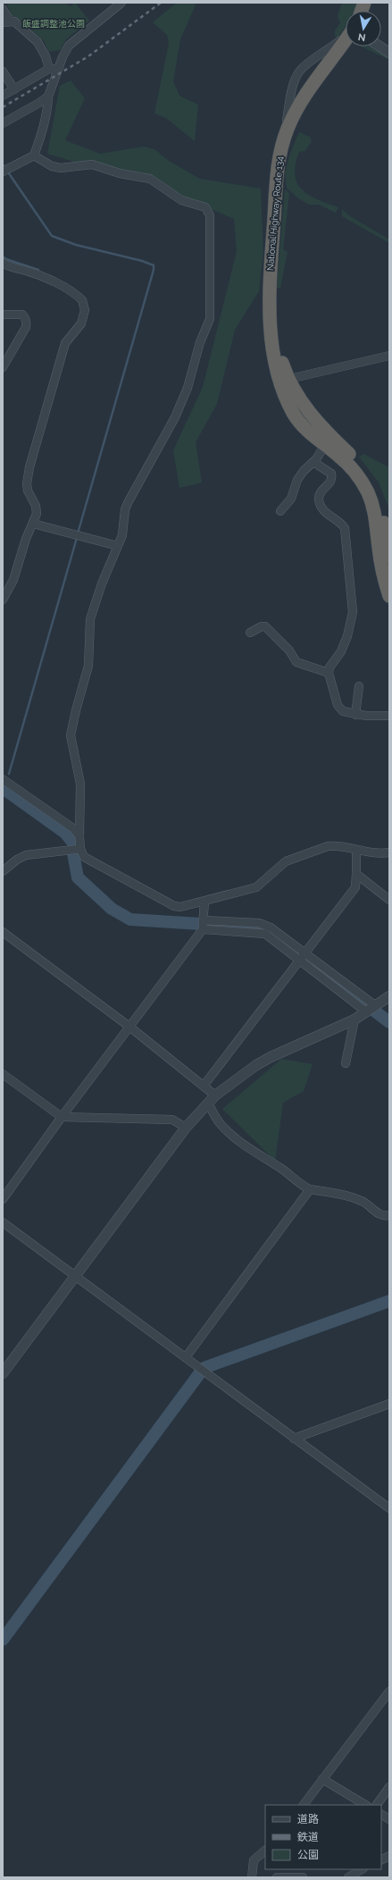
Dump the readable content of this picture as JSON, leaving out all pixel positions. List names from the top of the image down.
{
  "streets": {
    "highway": ["National Highway Route 134"]
  },
  "parks": ["飯盛調整池公園"],
  "legend": ["道路", "鉄道", "公園"],
  "north": "bottom"
}
